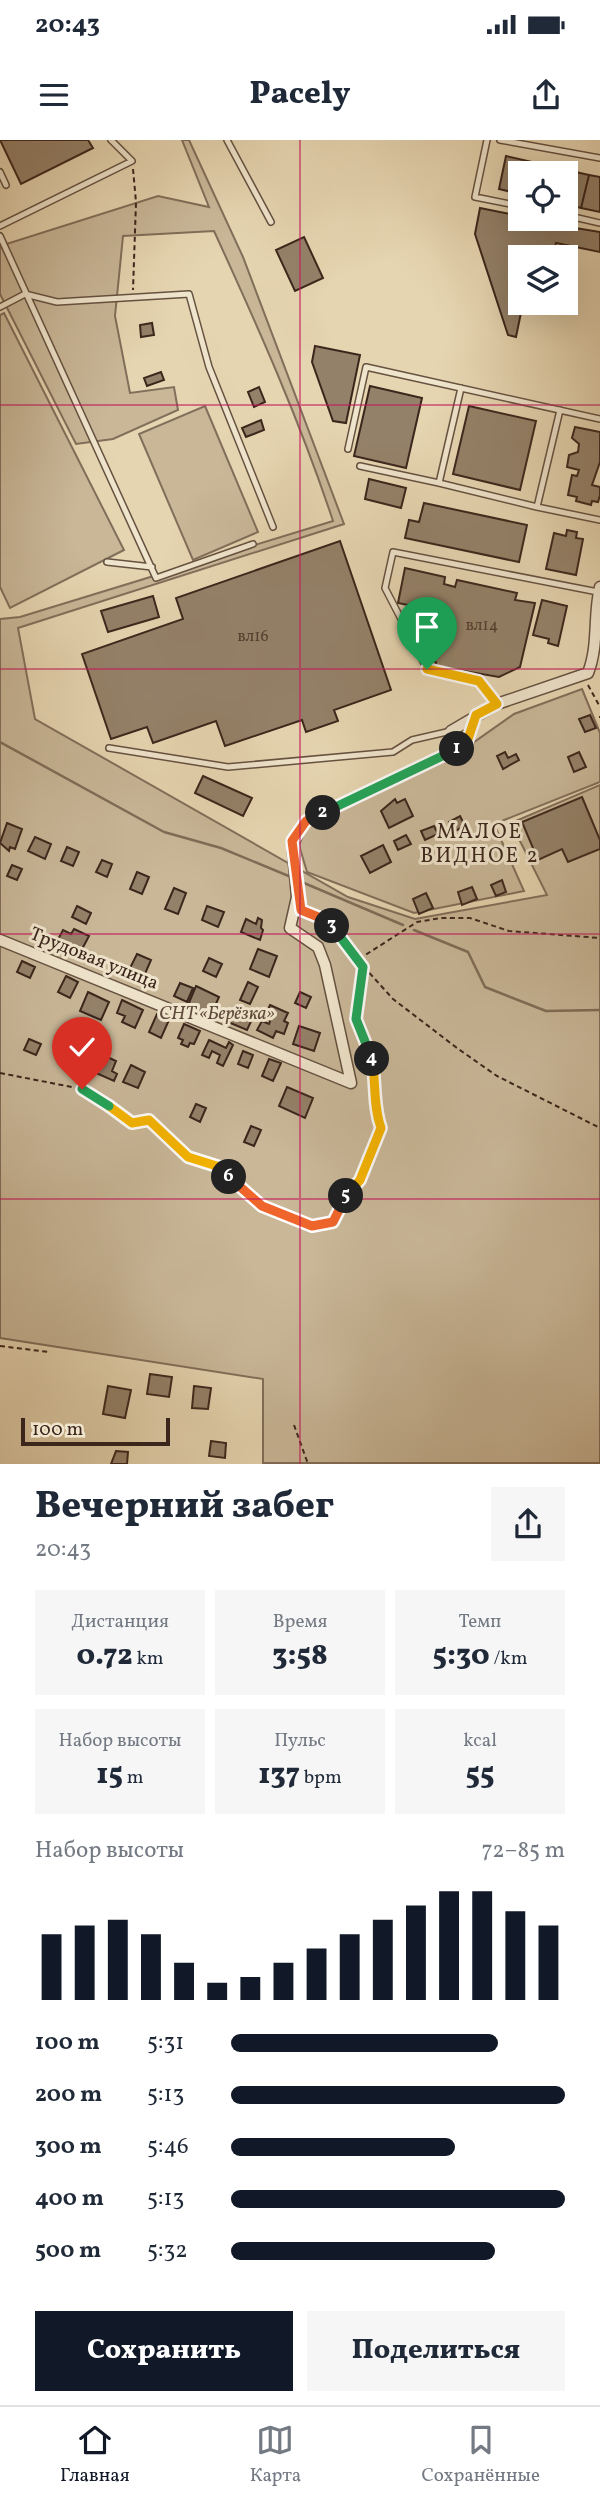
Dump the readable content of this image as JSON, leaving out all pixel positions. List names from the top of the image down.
{
  "streets": {
    "street": ["Трудовая улица"]
  },
  "districts": ["МАЛОЕ ВИДНОЕ 2"],
  "parks": ["СНТ «Берёзка»"],
  "house_numbers": ["вл14", "вл16"],
  "scale_bar": "100 m",
  "page": {
    "status": "20:43",
    "header": "Pacely",
    "pins": [
      "1",
      "2",
      "3",
      "4",
      "6",
      "5"
    ],
    "scale": "100 m",
    "heading": ["Вечерний забег", "20:43"],
    "stats": [
      ["Дистанция", "0.72 km"],
      ["Время", "3:58"],
      ["Темп", "5:30 /km"],
      ["Набор высоты", "15 m"],
      ["Пульс", "137 bpm"],
      ["kcal", "55"]
    ],
    "chart": ["Набор высоты", "72–85 m"],
    "list": [
      {
        "name": "100 m",
        "note": "5:31"
      },
      {
        "name": "200 m",
        "note": "5:13"
      },
      {
        "name": "300 m",
        "note": "5:46"
      },
      {
        "name": "400 m",
        "note": "5:13"
      },
      {
        "name": "500 m",
        "note": "5:32"
      }
    ],
    "buttons": ["Сохранить", "Поделиться"],
    "tabs": ["Главная", "Карта", "Сохранённые"]
  }
}
